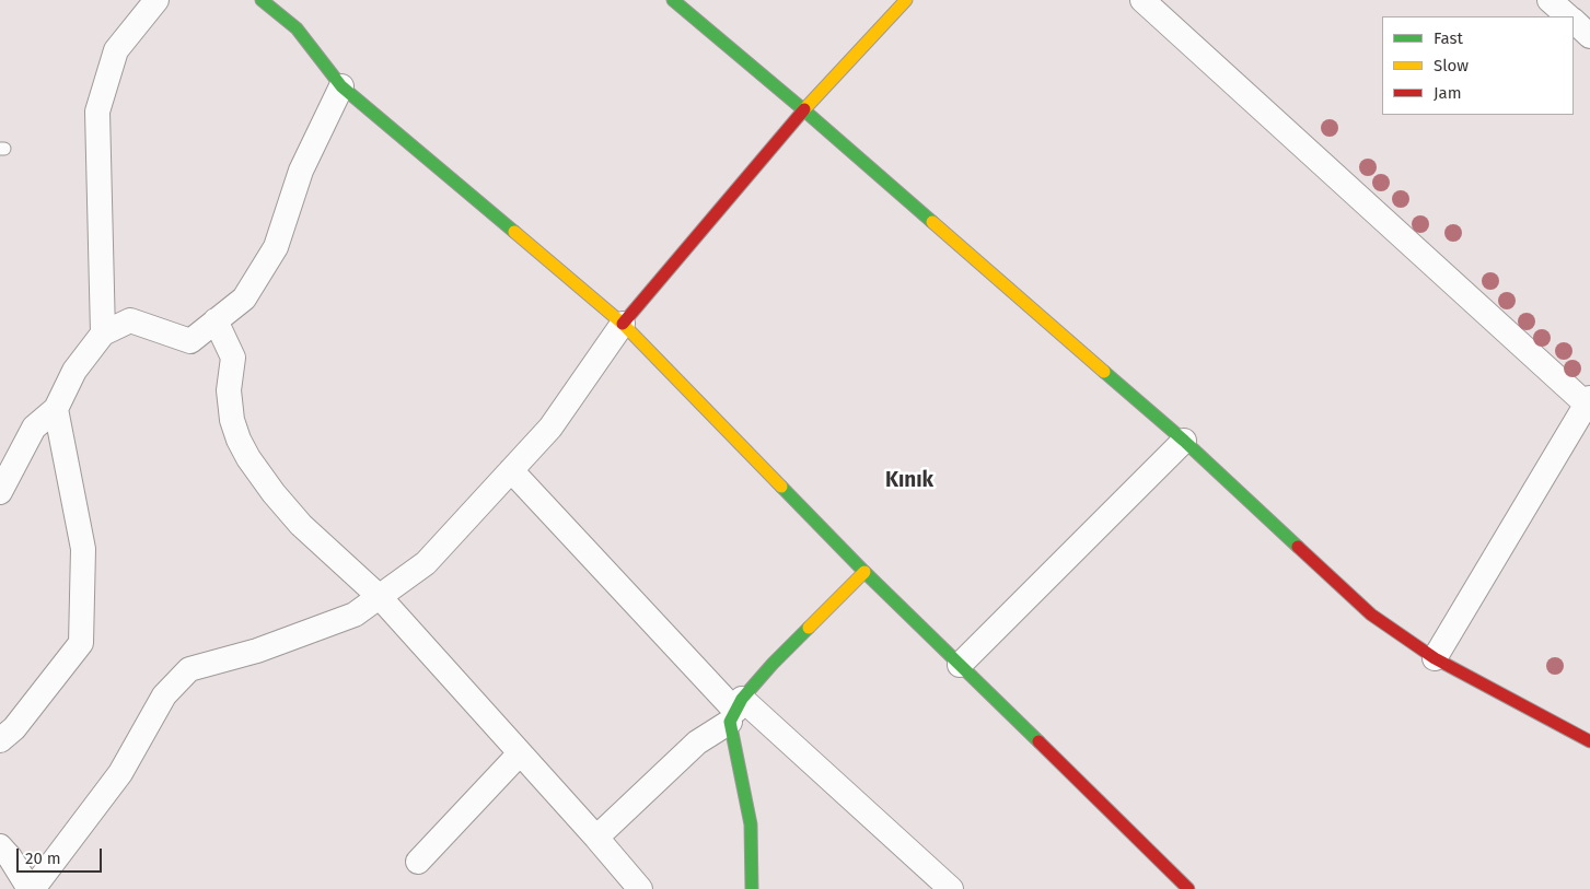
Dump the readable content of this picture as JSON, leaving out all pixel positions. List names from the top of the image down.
{
  "districts": ["Kınık"],
  "legend": ["Fast", "Slow", "Jam"],
  "scale_bar": "20 m"
}
